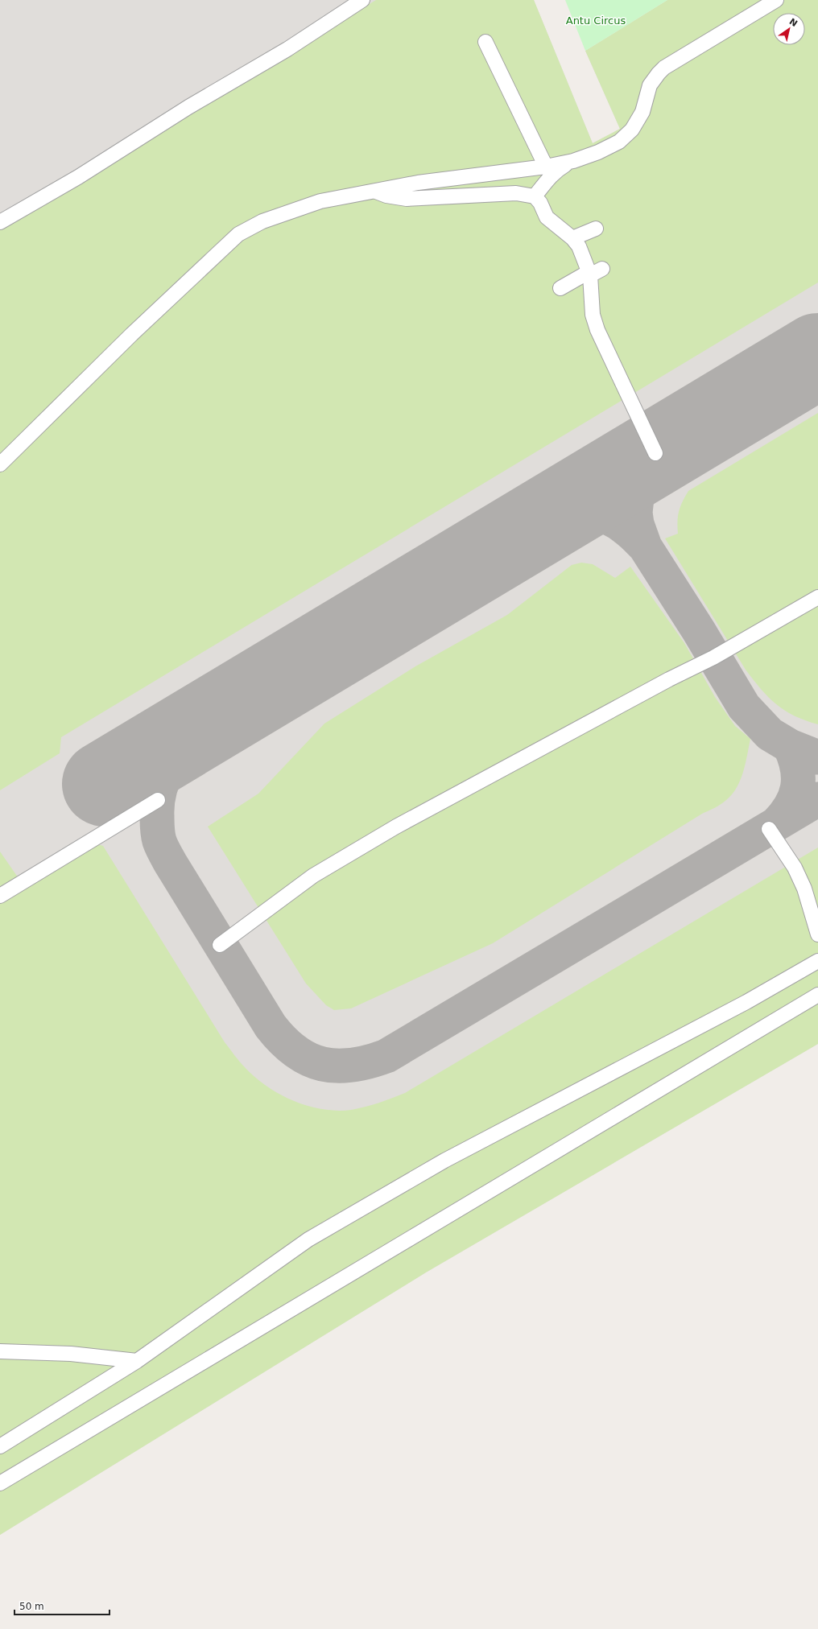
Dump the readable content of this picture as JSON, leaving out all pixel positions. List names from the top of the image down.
{
  "parks": ["Antu Circus"],
  "scale_bar": "50 m",
  "north": "top right"
}
